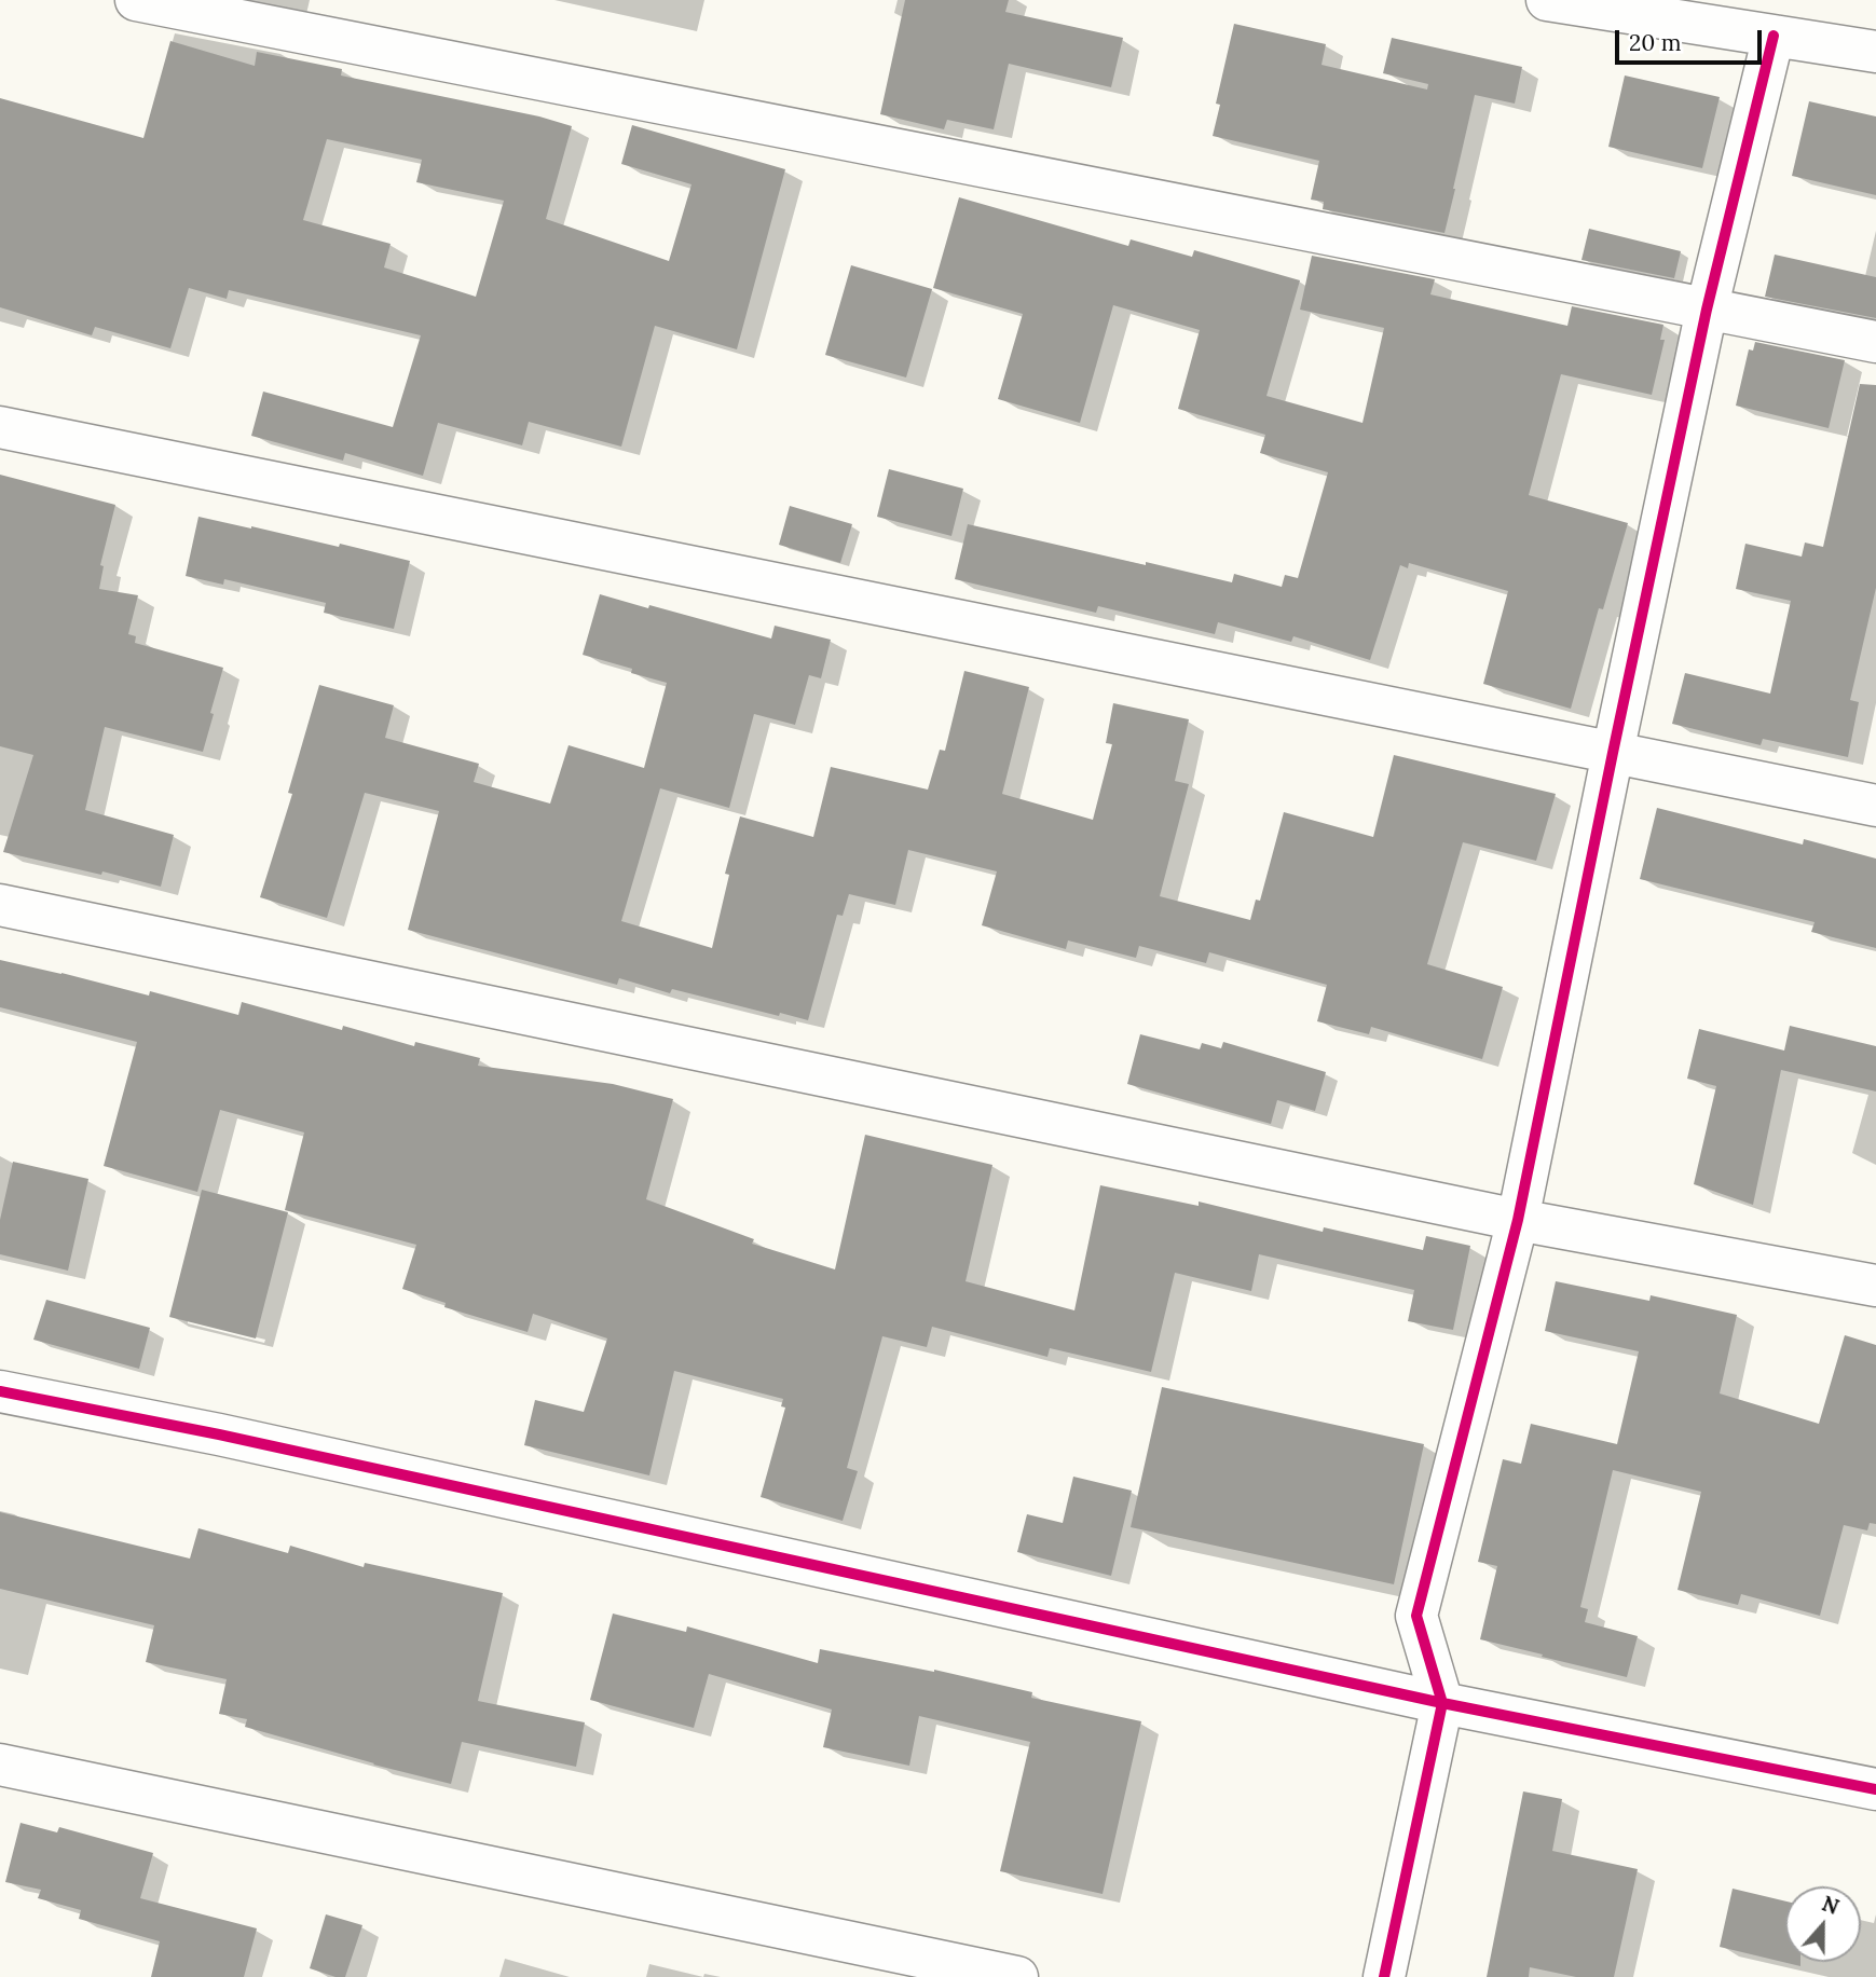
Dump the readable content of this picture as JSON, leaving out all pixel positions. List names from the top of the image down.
{
  "scale_bar": "20 m",
  "north": "top"
}
